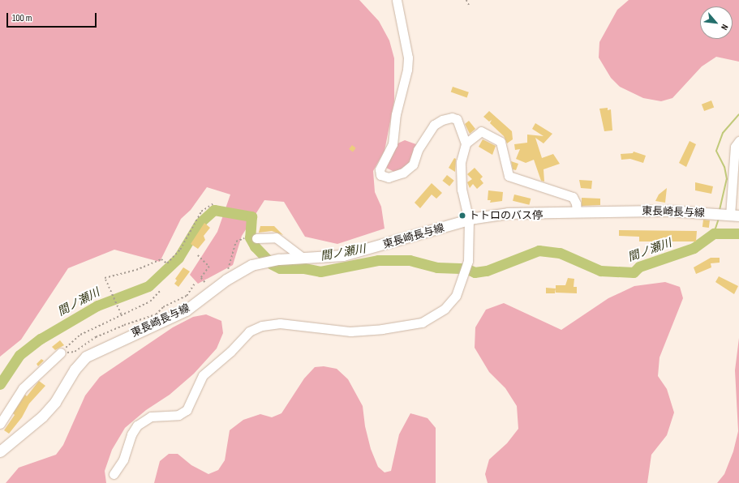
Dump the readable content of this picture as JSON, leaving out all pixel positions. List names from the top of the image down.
{
  "streets": {
    "main road": ["東長崎長与線"]
  },
  "water": ["間ノ瀬川"],
  "places": ["トトロのバス停"],
  "scale_bar": "100 m",
  "north": "bottom right"
}
